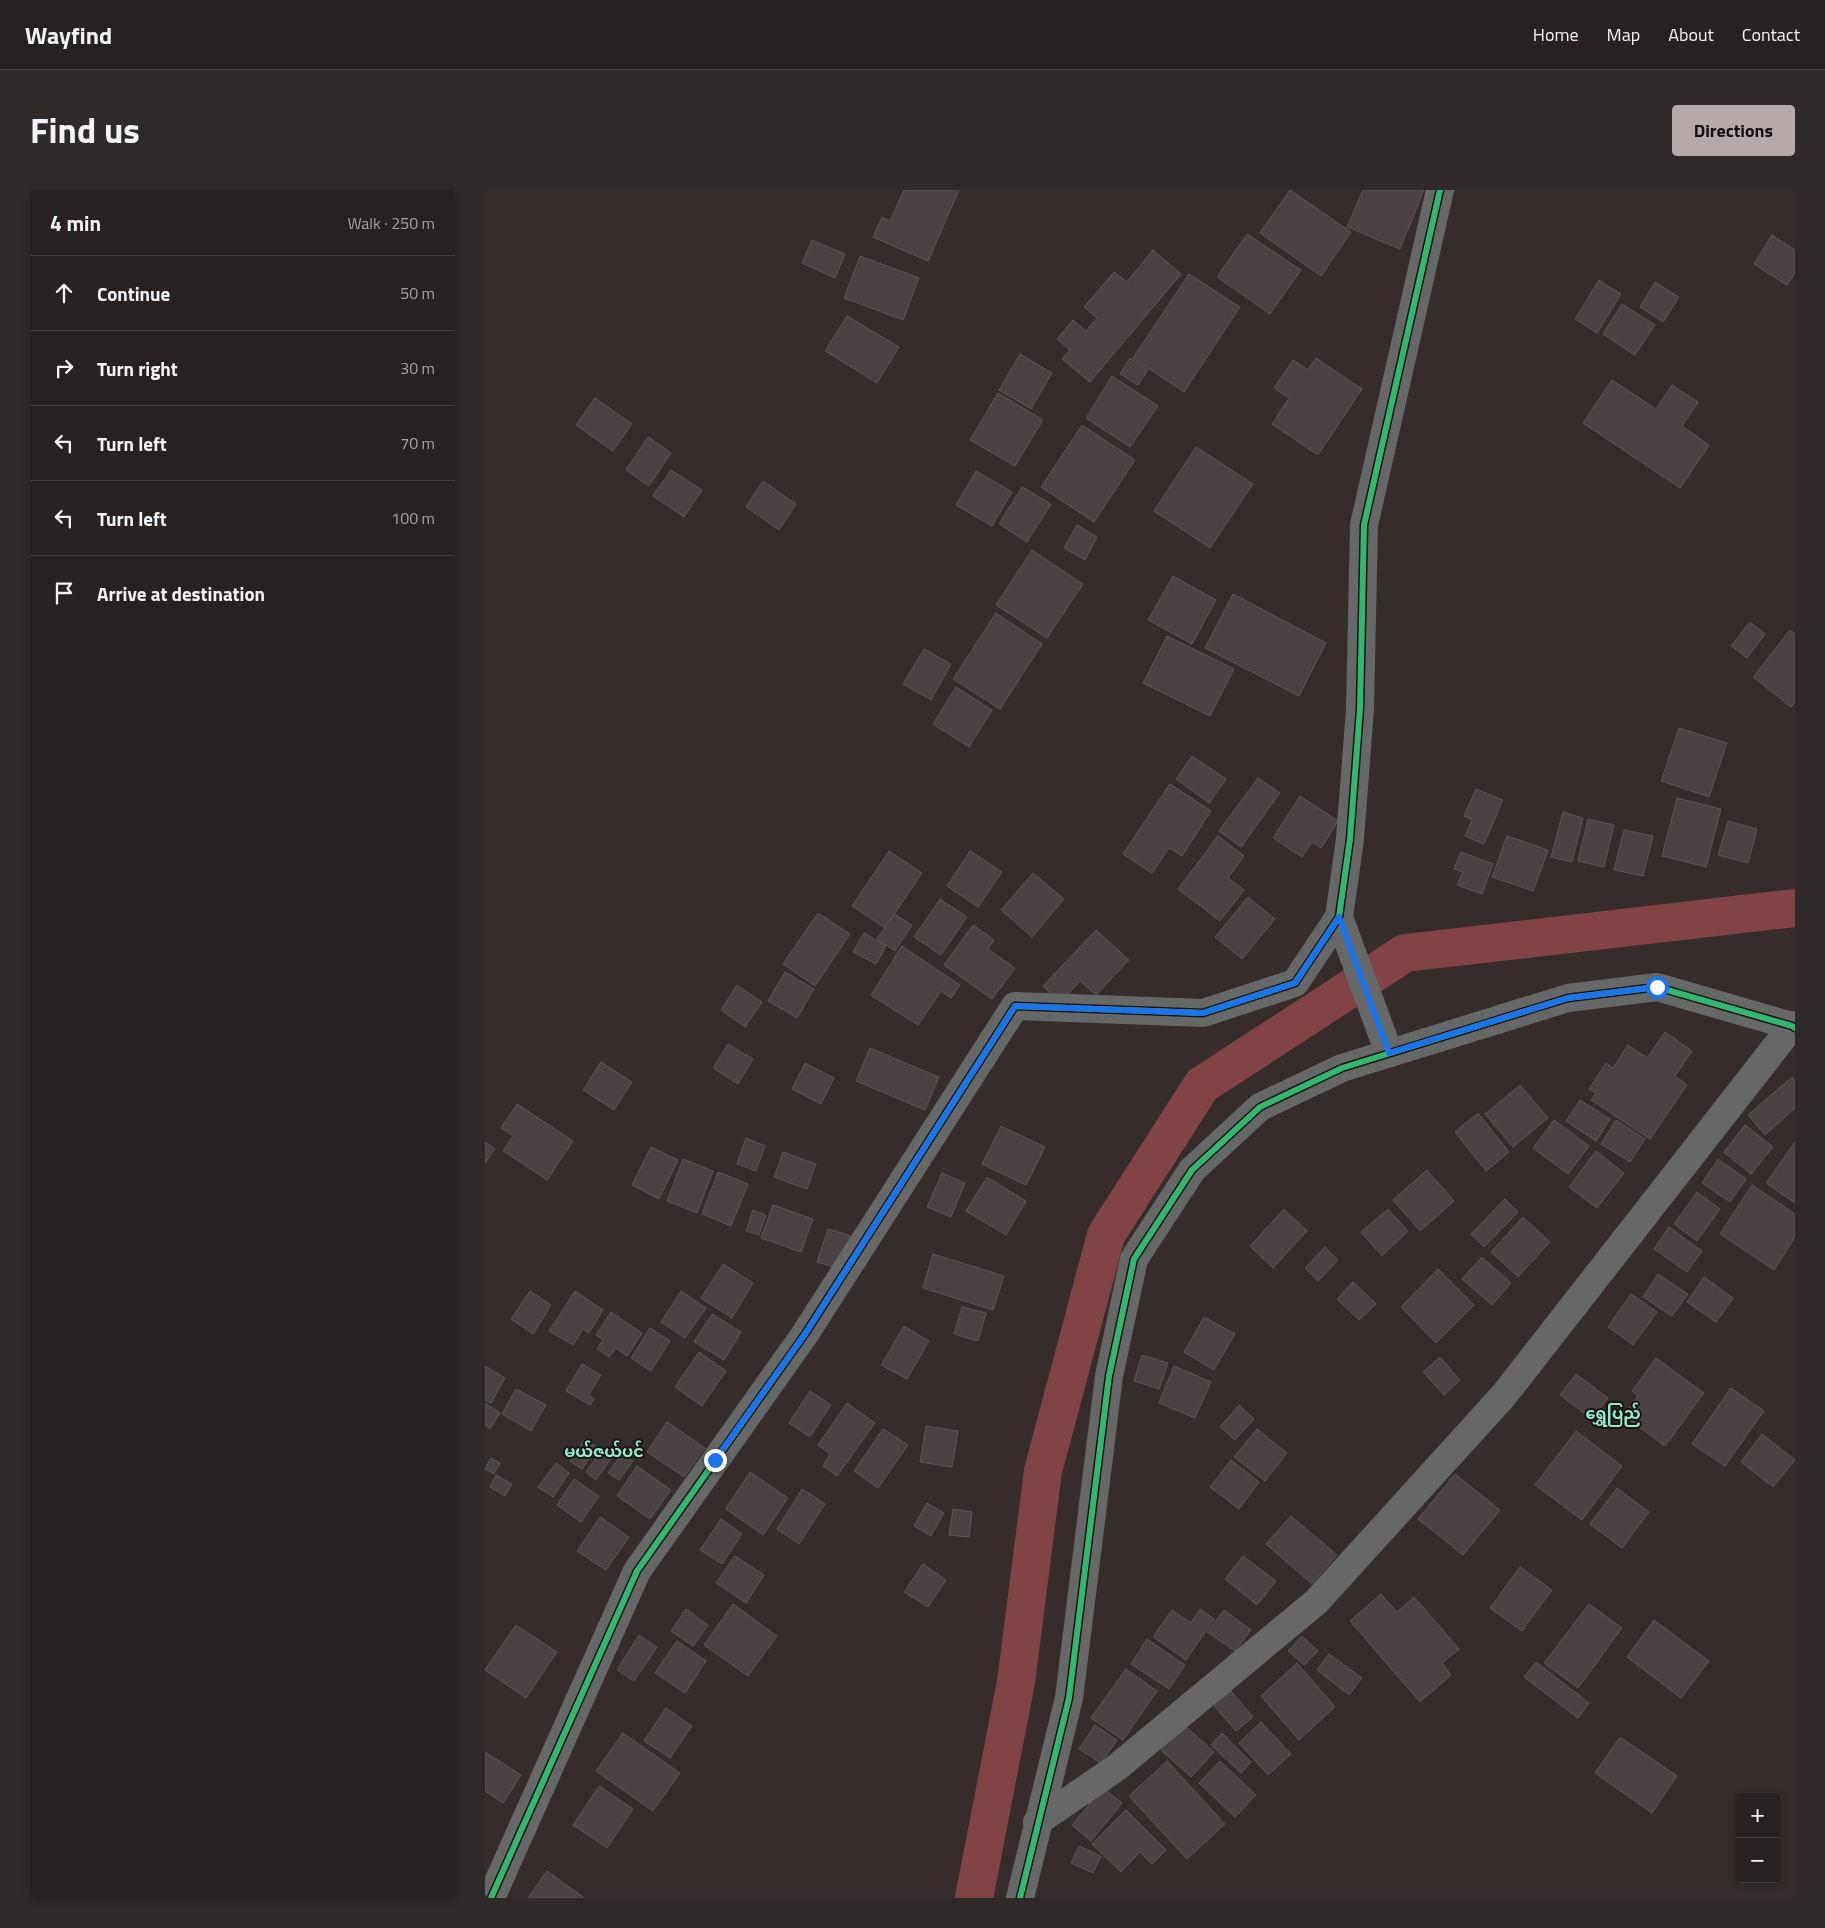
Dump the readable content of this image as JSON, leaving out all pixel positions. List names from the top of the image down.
{
  "districts": ["ရွှေပြည်", "မယ်ဇယ်ပင်"],
  "page": {
    "header": "Wayfind",
    "nav": [
      "Home",
      "Map",
      "About",
      "Contact"
    ],
    "title": "Find us",
    "buttons": "Directions",
    "heading": ["4 min", "Walk · 250 m"],
    "list": [
      ["Continue", "50 m"],
      ["Turn right", "30 m"],
      ["Turn left", "70 m"],
      ["Turn left", "100 m"],
      "Arrive at destination"
    ],
    "map_buttons": ["+", "−"]
  }
}
